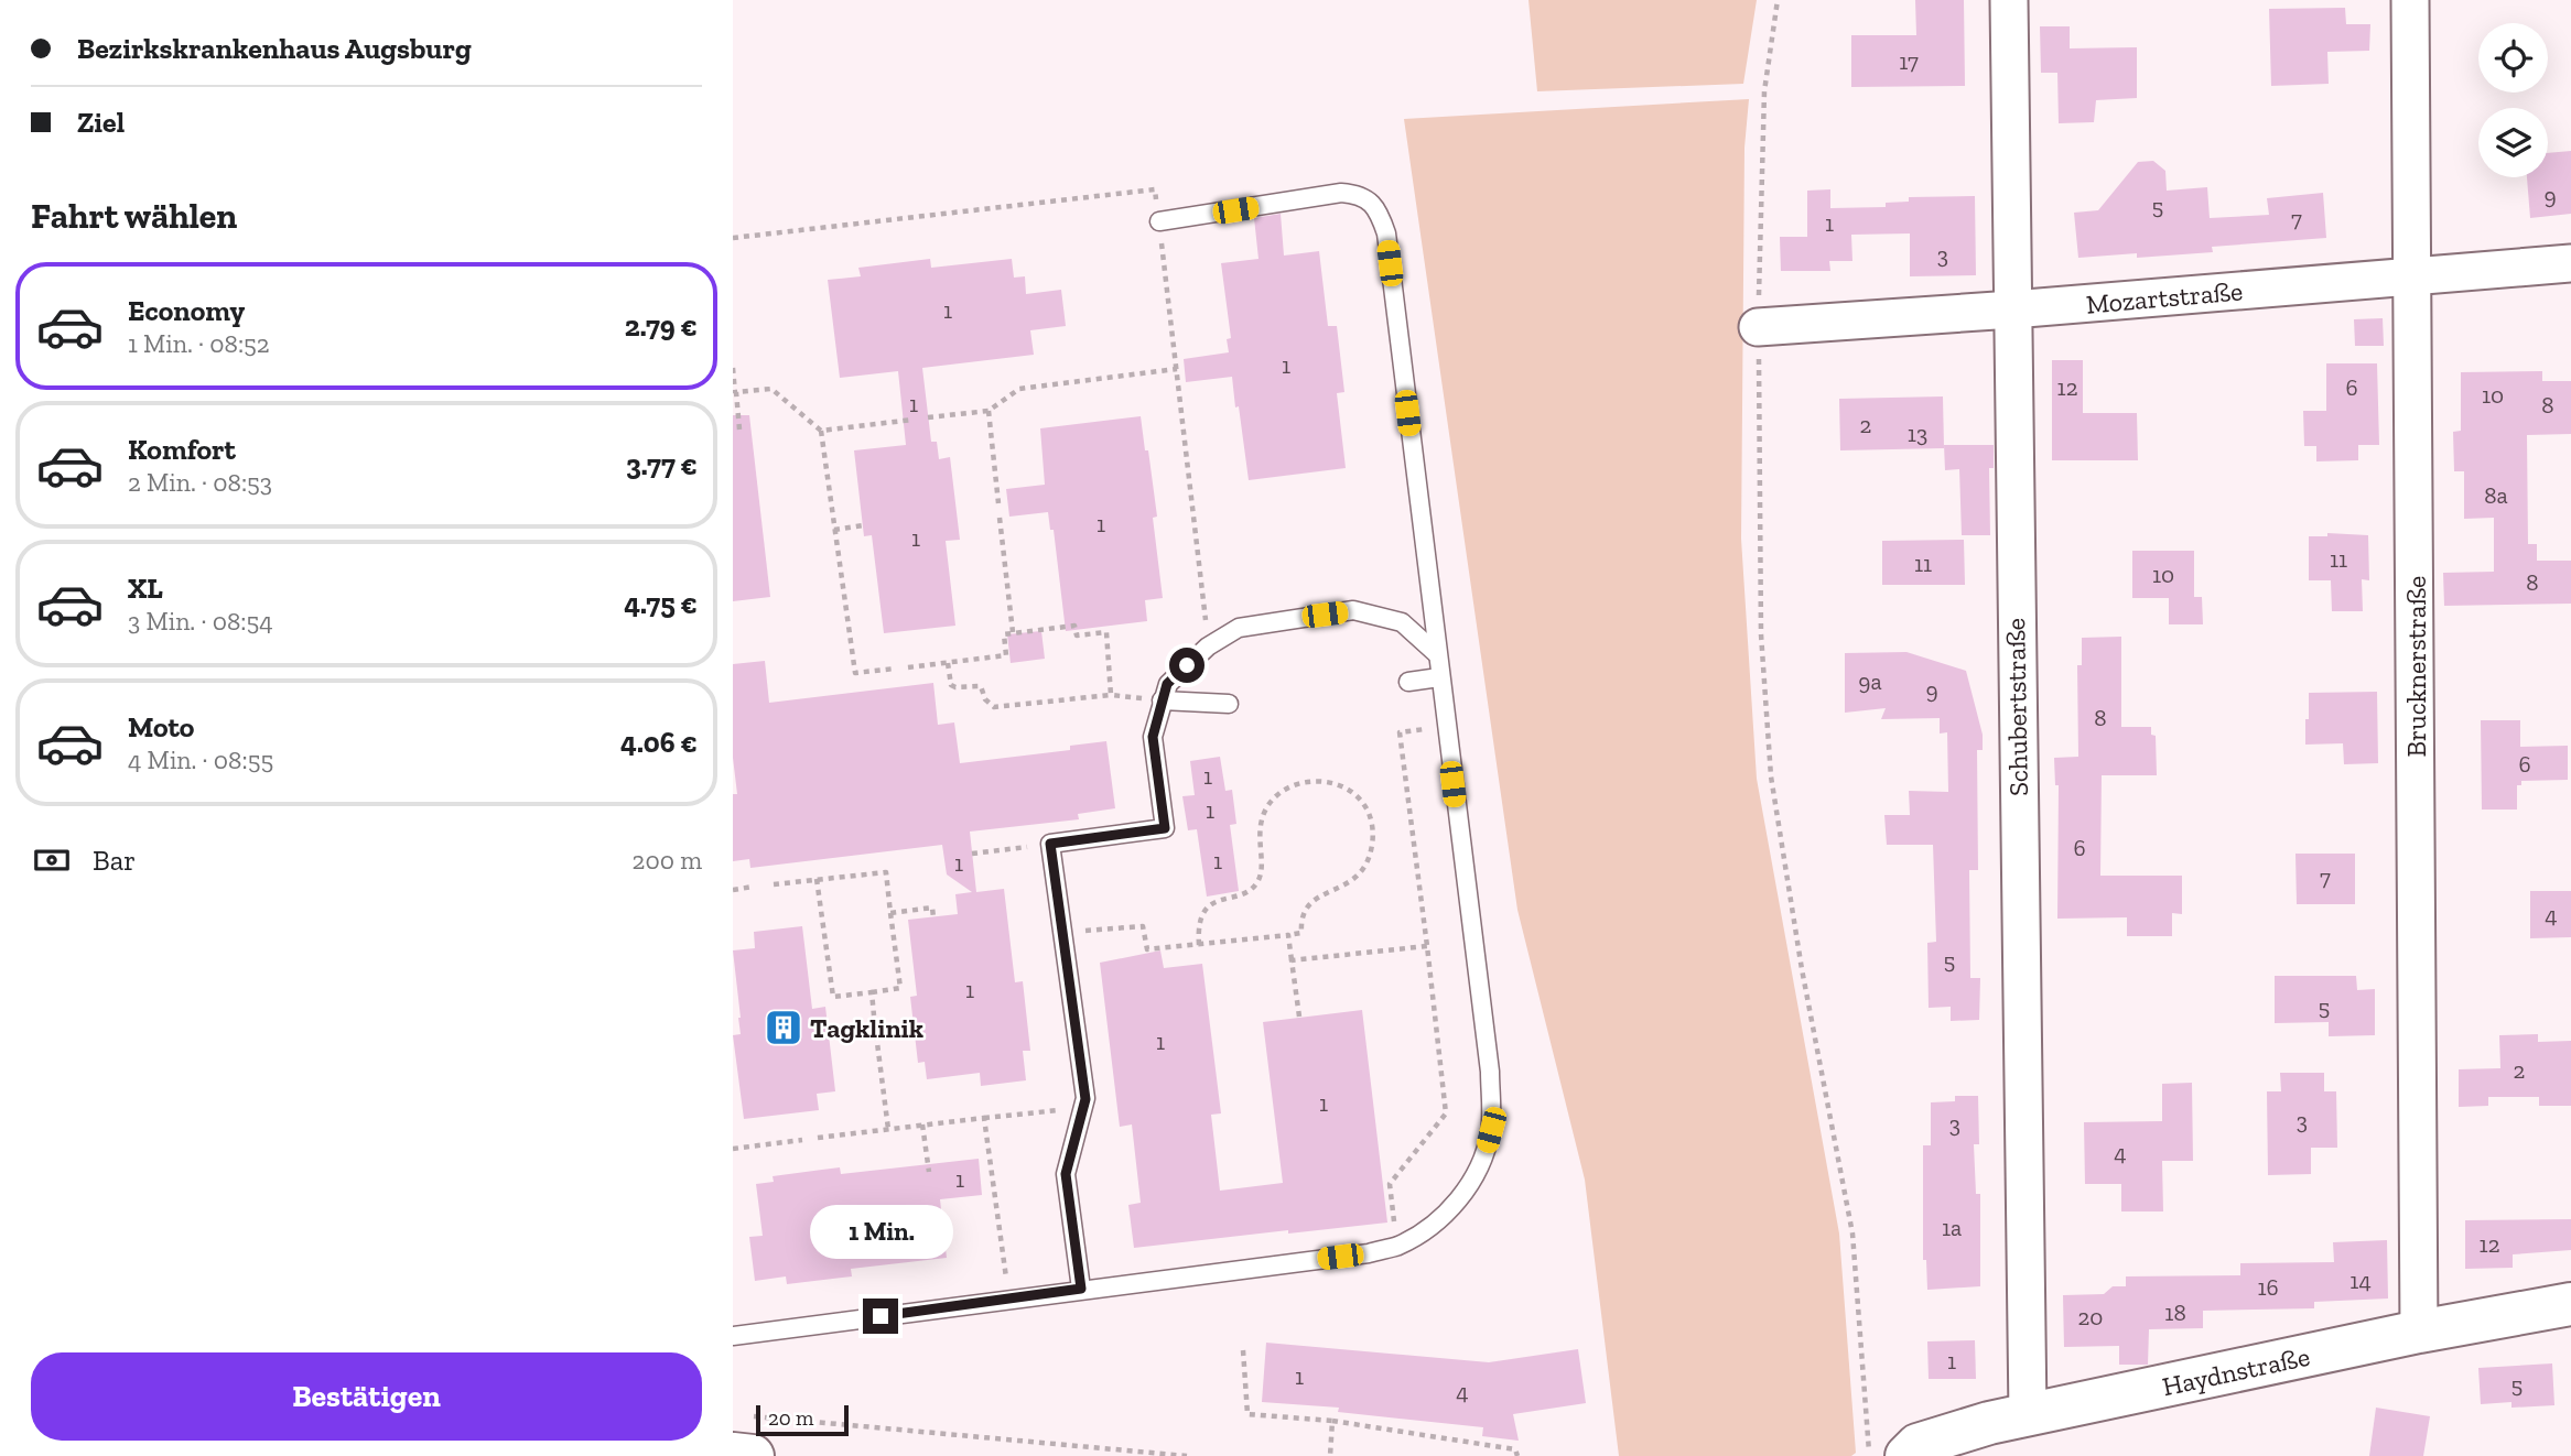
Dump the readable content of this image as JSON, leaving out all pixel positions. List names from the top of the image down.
{
  "streets": {
    "street": [
      "Mozartstraße",
      "Brucknerstraße",
      "Schubertstraße",
      "Haydnstraße"
    ]
  },
  "crossings": [
    ["Mozartstraße", "Brucknerstraße"],
    ["Mozartstraße", "Schubertstraße"],
    ["Brucknerstraße", "Haydnstraße"],
    ["Schubertstraße", "Haydnstraße"]
  ],
  "places": {
    "building": ["Tagklinik"]
  },
  "house_numbers": [
    "17",
    "9",
    "5",
    "7",
    "1",
    "3",
    "1",
    "1",
    "12",
    "6",
    "10",
    "1",
    "8",
    "2",
    "13",
    "8a",
    "1",
    "1",
    "11",
    "11",
    "10",
    "8",
    "9a",
    "9",
    "8",
    "6",
    "1",
    "1",
    "6",
    "1",
    "1",
    "7",
    "4",
    "5",
    "1",
    "5",
    "1",
    "2",
    "1",
    "3",
    "3",
    "4",
    "1",
    "1a",
    "12",
    "14",
    "16",
    "18",
    "20",
    "1",
    "1",
    "5",
    "4"
  ],
  "scale_bar": "20 m",
  "page": {
    "banner": ["Bezirkskrankenhaus Augsburg", "Ziel"],
    "heading": "Fahrt wählen",
    "list": [
      {
        "name": "Economy",
        "note": "1 Min. · 08:52",
        "value": "2.79 €"
      },
      {
        "name": "Komfort",
        "note": "2 Min. · 08:53",
        "value": "3.77 €"
      },
      {
        "name": "XL",
        "note": "3 Min. · 08:54",
        "value": "4.75 €"
      },
      {
        "name": "Moto",
        "note": "4 Min. · 08:55",
        "value": "4.06 €"
      }
    ],
    "pay": ["Bar", "200 m"],
    "bubble": "1 Min.",
    "buttons": "Bestätigen",
    "scale": "20 m"
  }
}
